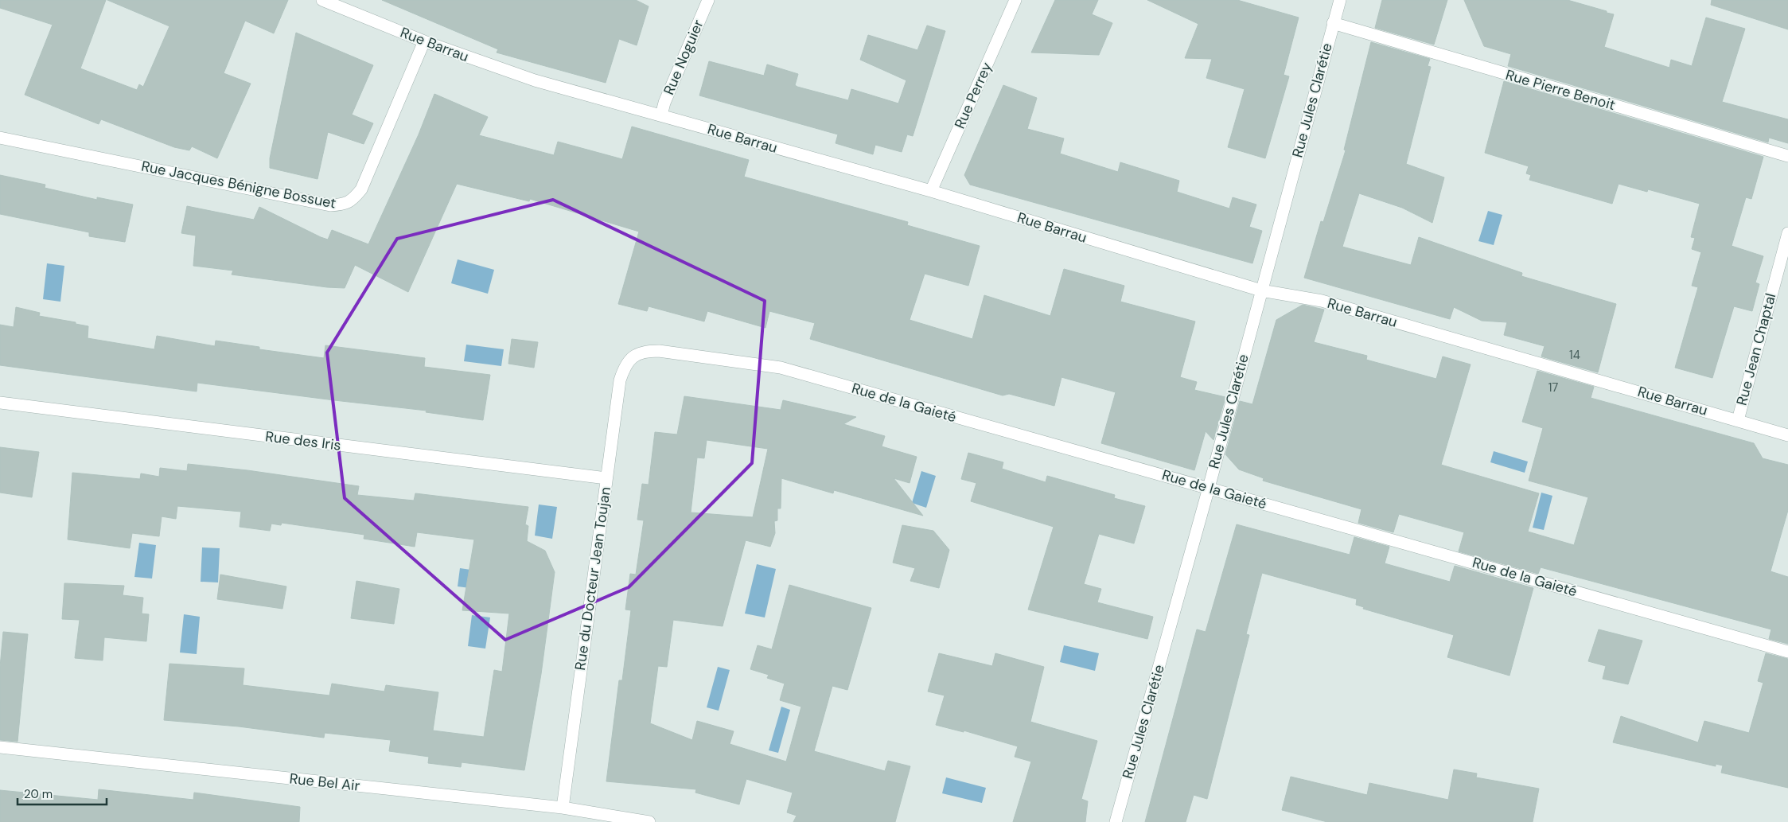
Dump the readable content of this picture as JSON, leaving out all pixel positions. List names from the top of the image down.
{
  "streets": {
    "street": [
      "Rue Barrau",
      "Rue Noguier",
      "Rue Pierre Benoit",
      "Rue Perrey",
      "Rue Jules Clarétie",
      "Rue Jacques Bénigne Bossuet",
      "Rue Jean Chaptal",
      "Rue de la Gaieté",
      "Rue des Iris",
      "Rue du Docteur Jean Toujan",
      "Rue Bel Air"
    ]
  },
  "crossings": [
    ["Rue Barrau", "Rue Noguier"],
    ["Rue Barrau", "Rue Perrey"],
    ["Rue Barrau", "Rue Jules Clarétie"],
    ["Rue Barrau", "Rue Jacques Bénigne Bossuet"],
    ["Rue Barrau", "Rue Jean Chaptal"],
    ["Rue Pierre Benoit", "Rue Jules Clarétie"],
    ["Rue Jules Clarétie", "Rue de la Gaieté"],
    ["Rue de la Gaieté", "Rue du Docteur Jean Toujan"],
    ["Rue des Iris", "Rue du Docteur Jean Toujan"],
    ["Rue du Docteur Jean Toujan", "Rue Bel Air"]
  ],
  "house_numbers": ["14", "17"],
  "scale_bar": "20 m"
}
